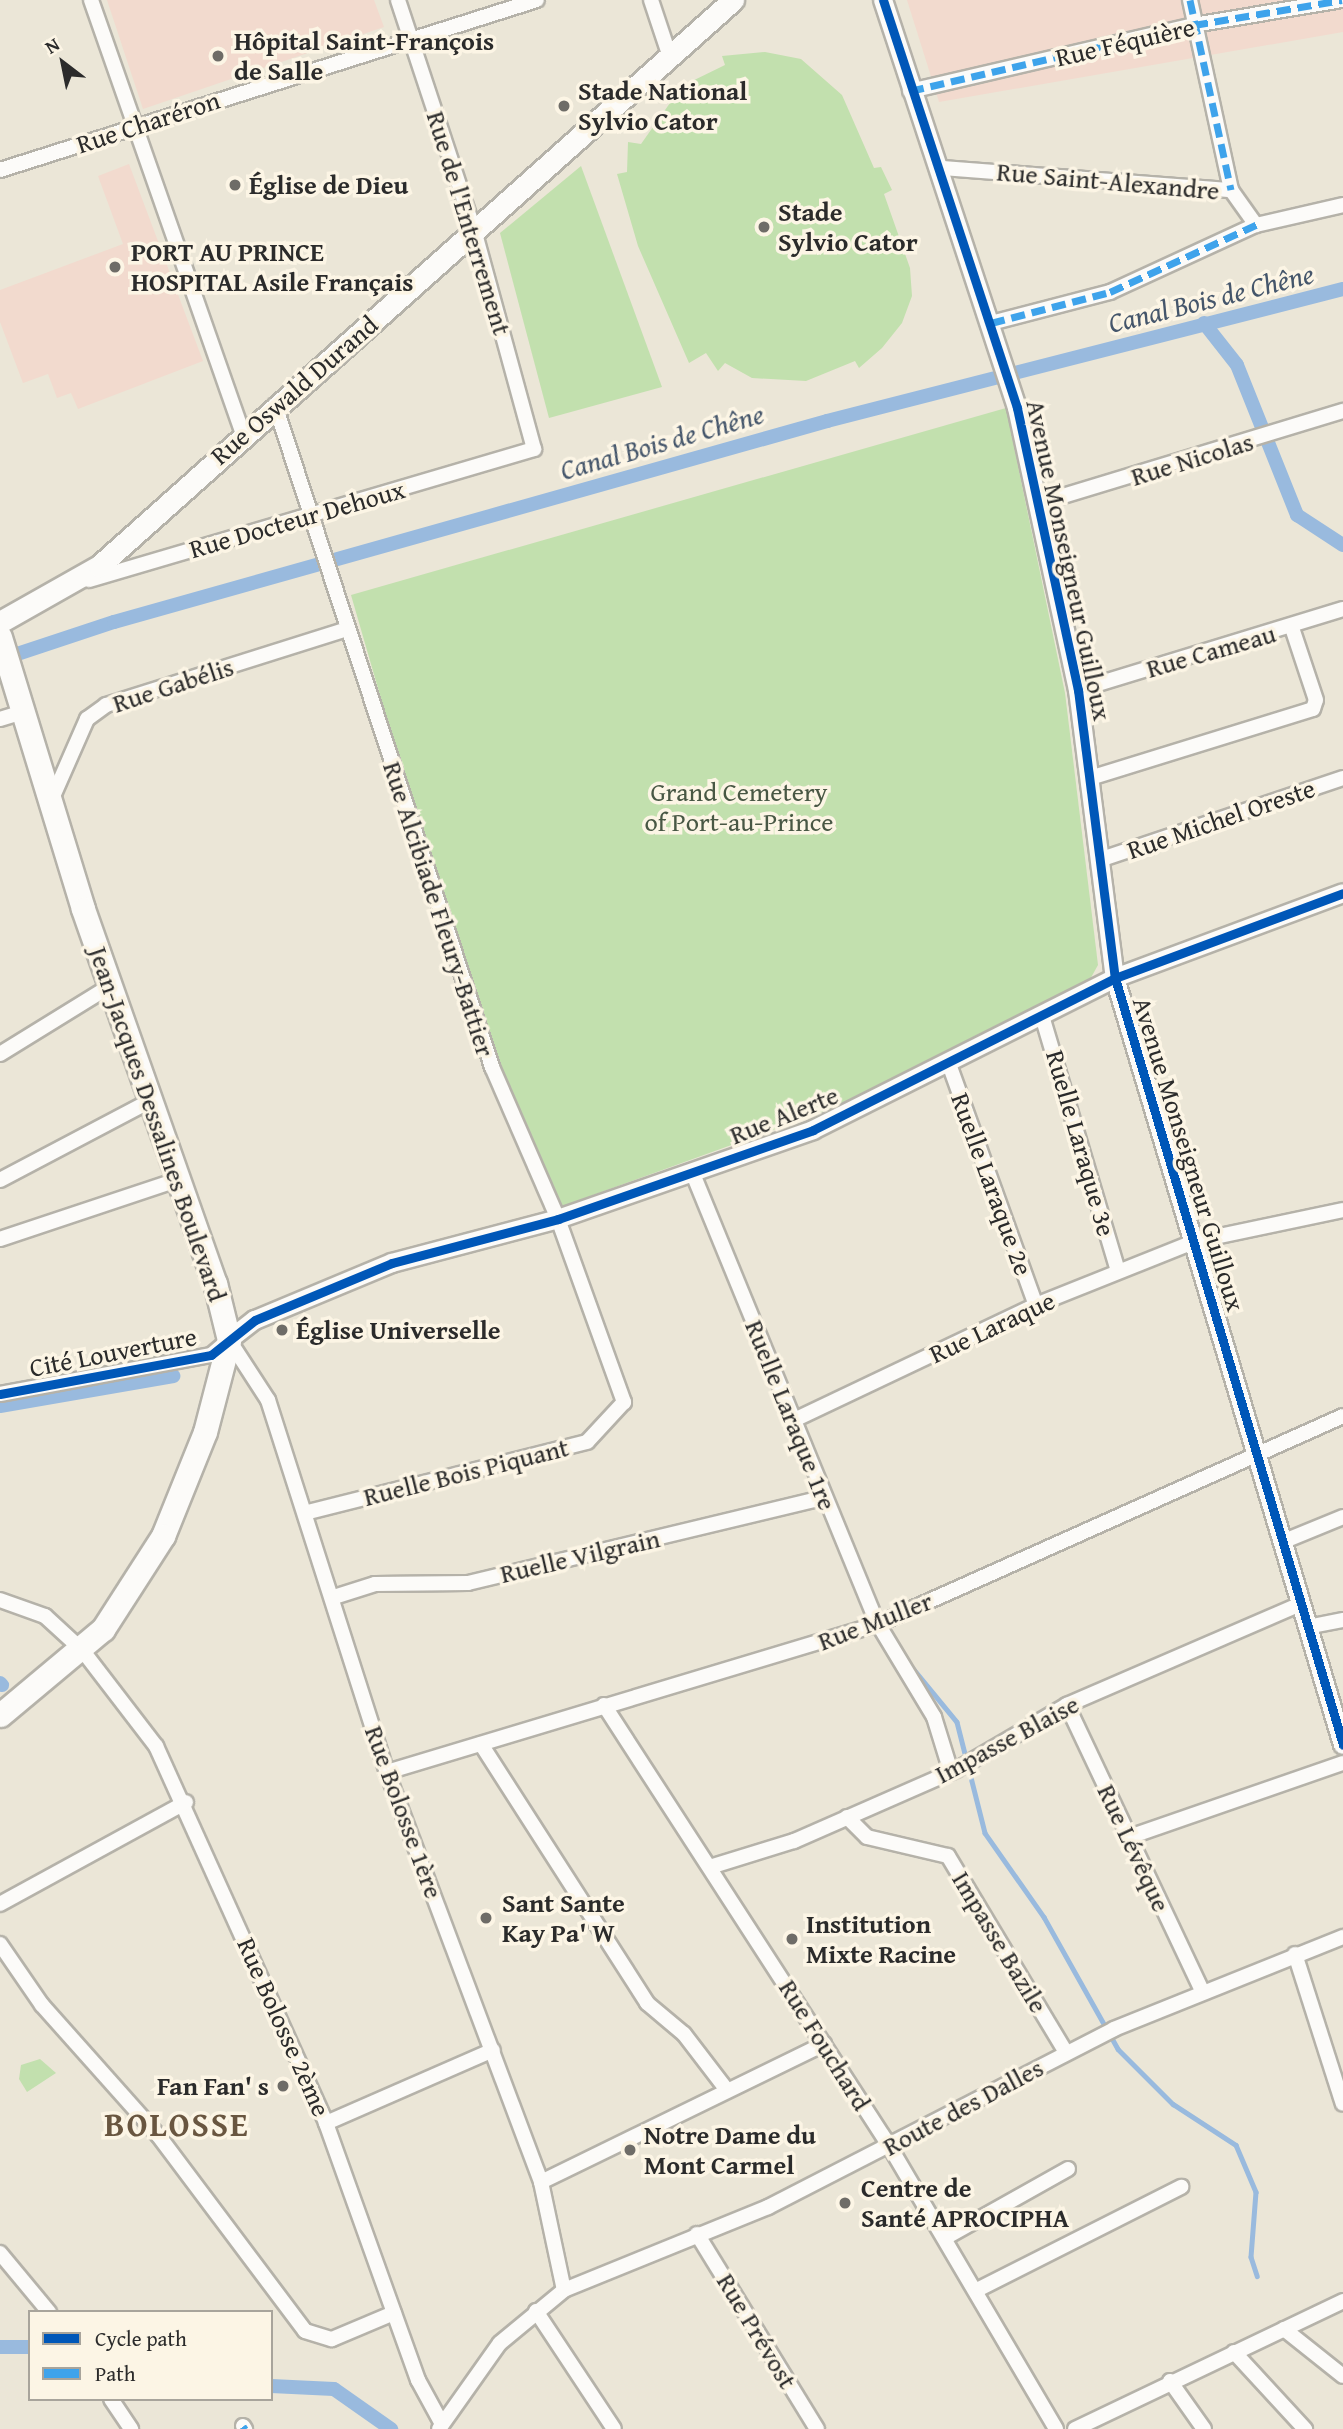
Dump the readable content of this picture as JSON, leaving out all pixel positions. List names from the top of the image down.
{
  "streets": {
    "main road": ["Rue Oswald Durand", "Jean-Jacques Dessalines Boulevard"],
    "street": [
      "Rue Féquière",
      "Rue Charéron",
      "Rue Saint-Alexandre",
      "Rue de l'Enterrement",
      "Rue Nicolas",
      "Rue Docteur Dehoux",
      "Avenue Monseigneur Guilloux",
      "Rue Cameau",
      "Rue Gabélis",
      "Rue Michel Oreste",
      "Rue Alcibiade Fleury-Battier",
      "Rue Alerte",
      "Ruelle Laraque 3e",
      "Ruelle Laraque 2e",
      "Rue Laraque",
      "Cité Louverture",
      "Ruelle Laraque 1re",
      "Ruelle Bois Piquant",
      "Ruelle Vilgrain",
      "Rue Muller",
      "Impasse Blaise",
      "Rue Bolosse 1ère",
      "Rue Lévêque",
      "Impasse Bazile",
      "Rue Bolosse 2ème",
      "Rue Fouchard",
      "Route des Dalles",
      "Rue Prévost"
    ]
  },
  "crossings": [
    ["Rue Féquière", "Avenue Monseigneur Guilloux"],
    ["Rue Charéron", "Rue de l'Enterrement"],
    ["Rue Saint-Alexandre", "Avenue Monseigneur Guilloux"],
    ["Rue de l'Enterrement", "Rue Oswald Durand"],
    ["Rue de l'Enterrement", "Rue Docteur Dehoux"],
    ["Rue Oswald Durand", "Rue Docteur Dehoux"],
    ["Rue Oswald Durand", "Rue Alcibiade Fleury-Battier"],
    ["Rue Nicolas", "Avenue Monseigneur Guilloux"],
    ["Rue Docteur Dehoux", "Rue Alcibiade Fleury-Battier"],
    ["Avenue Monseigneur Guilloux", "Rue Cameau"],
    ["Avenue Monseigneur Guilloux", "Rue Michel Oreste"],
    ["Avenue Monseigneur Guilloux", "Rue Alerte"],
    ["Avenue Monseigneur Guilloux", "Rue Laraque"],
    ["Avenue Monseigneur Guilloux", "Rue Muller"],
    ["Avenue Monseigneur Guilloux", "Impasse Blaise"],
    ["Rue Gabélis", "Rue Alcibiade Fleury-Battier"],
    ["Rue Gabélis", "Jean-Jacques Dessalines Boulevard"],
    ["Rue Alcibiade Fleury-Battier", "Rue Alerte"],
    ["Rue Alcibiade Fleury-Battier", "Ruelle Bois Piquant"],
    ["Rue Alerte", "Jean-Jacques Dessalines Boulevard"],
    ["Rue Alerte", "Ruelle Laraque 3e"],
    ["Rue Alerte", "Ruelle Laraque 2e"],
    ["Rue Alerte", "Cité Louverture"],
    ["Rue Alerte", "Ruelle Laraque 1re"],
    ["Rue Alerte", "Ruelle Bois Piquant"],
    ["Rue Alerte", "Rue Bolosse 1ère"],
    ["Jean-Jacques Dessalines Boulevard", "Cité Louverture"],
    ["Jean-Jacques Dessalines Boulevard", "Rue Bolosse 1ère"],
    ["Ruelle Laraque 3e", "Rue Laraque"],
    ["Ruelle Laraque 2e", "Rue Laraque"],
    ["Rue Laraque", "Ruelle Laraque 1re"],
    ["Cité Louverture", "Rue Bolosse 1ère"],
    ["Ruelle Laraque 1re", "Ruelle Vilgrain"],
    ["Ruelle Laraque 1re", "Rue Muller"],
    ["Ruelle Laraque 1re", "Impasse Blaise"],
    ["Ruelle Bois Piquant", "Rue Bolosse 1ère"],
    ["Ruelle Vilgrain", "Rue Bolosse 1ère"],
    ["Rue Muller", "Rue Bolosse 1ère"],
    ["Rue Muller", "Rue Fouchard"],
    ["Impasse Blaise", "Rue Lévêque"],
    ["Impasse Blaise", "Impasse Bazile"],
    ["Impasse Blaise", "Rue Fouchard"],
    ["Rue Bolosse 1ère", "Route des Dalles"],
    ["Rue Lévêque", "Route des Dalles"],
    ["Impasse Bazile", "Route des Dalles"],
    ["Rue Bolosse 2ème", "Route des Dalles"],
    ["Rue Fouchard", "Route des Dalles"],
    ["Route des Dalles", "Rue Prévost"]
  ],
  "districts": ["BOLOSSE"],
  "water": ["Canal Bois de Chêne"],
  "parks": ["Grand Cemetery of Port-au-Prince"],
  "places": [
    "Hôpital Saint-François de Salle",
    "Stade National Sylvio Cator",
    "Église de Dieu",
    "Stade Sylvio Cator",
    "PORT AU PRINCE HOSPITAL Asile Français",
    "Église Universelle",
    "Sant Sante Kay Pa' W",
    "Institution Mixte Racine",
    "Fan Fan' s",
    "Notre Dame du Mont Carmel",
    "Centre de Santé APROCIPHA"
  ],
  "legend": ["Cycle path", "Path"],
  "north": "top left"
}
